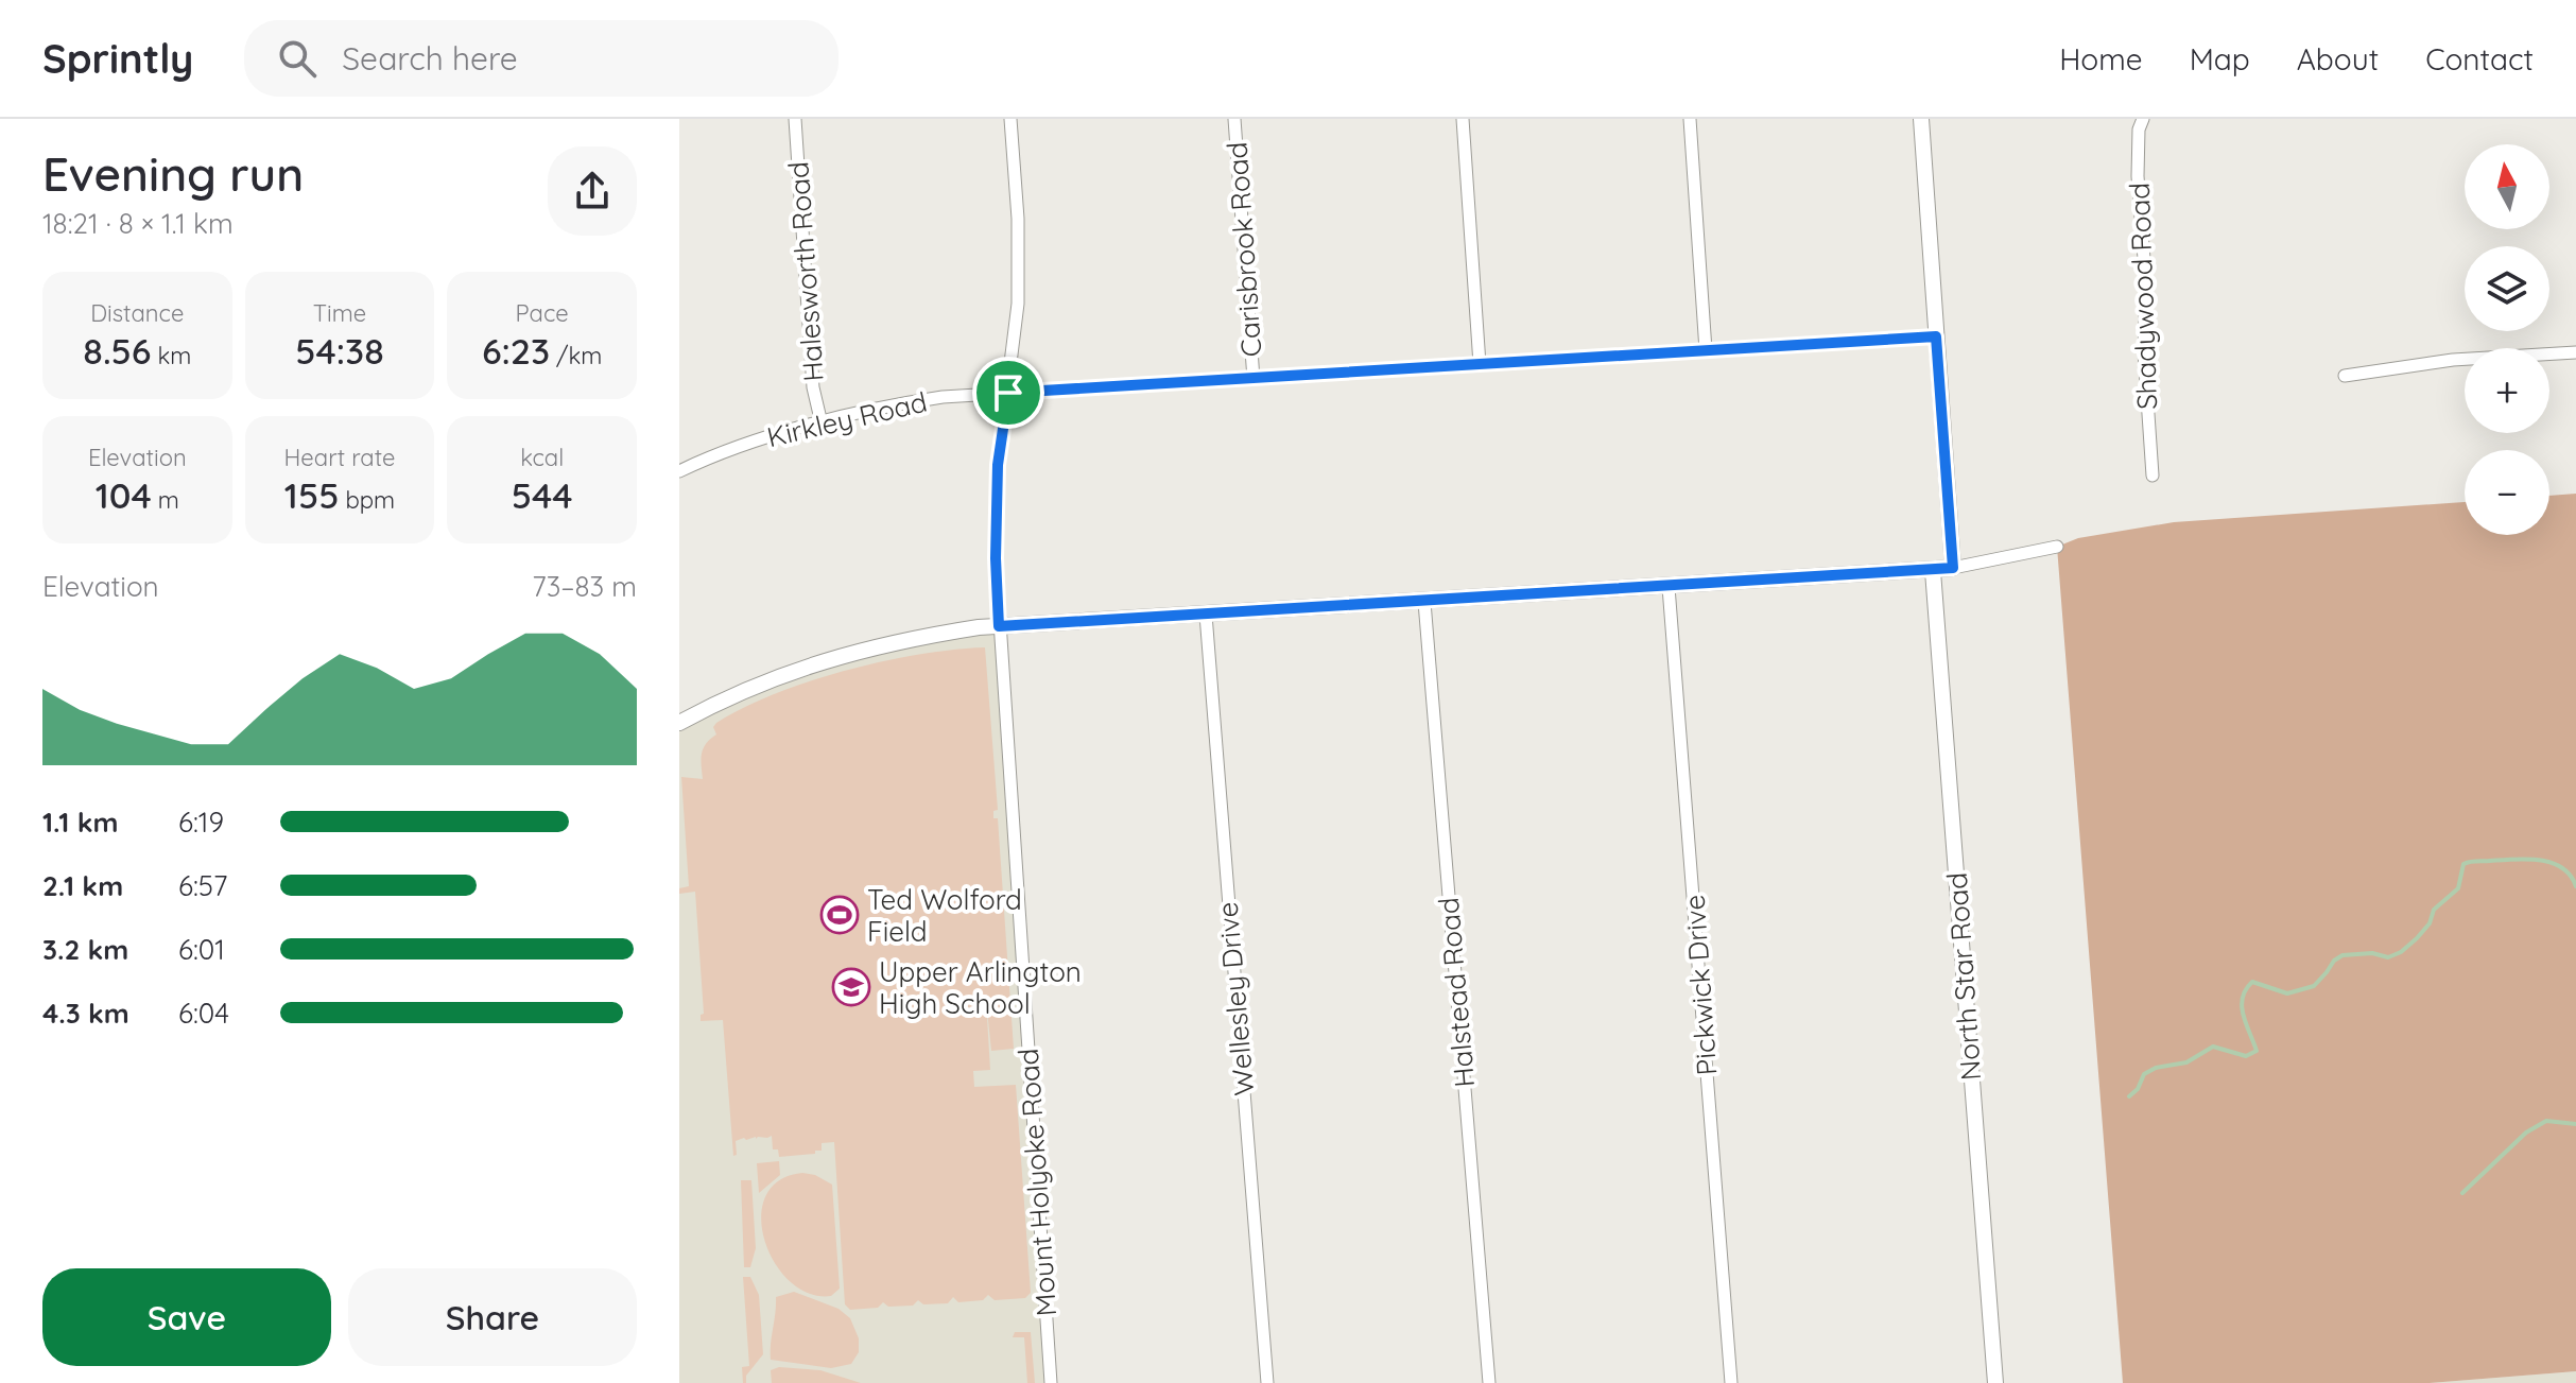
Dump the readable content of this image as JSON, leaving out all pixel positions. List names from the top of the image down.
{
  "streets": {
    "street": [
      "Carisbrook Road",
      "Halesworth Road",
      "Shadywood Road",
      "Kirkley Road",
      "North Star Road",
      "Pickwick Drive",
      "Halstead Road",
      "Wellesley Drive",
      "Mount Holyoke Road"
    ]
  },
  "crossings": [
    ["Carisbrook Road", "Kirkley Road"],
    ["Halesworth Road", "Kirkley Road"],
    ["Kirkley Road", "Mount Holyoke Road"]
  ],
  "places": {
    "sports": ["Ted Wolford Field"],
    "school or university": ["Upper Arlington High School"]
  },
  "north": "top",
  "page": {
    "header": "Sprintly",
    "search": "Search here",
    "nav": [
      "Home",
      "Map",
      "About",
      "Contact"
    ],
    "heading": ["Evening run", "18:21 · 8 × 1.1 km"],
    "map_buttons": ["+", "−"],
    "stats": [
      ["Distance", "8.56 km"],
      ["Time", "54:38"],
      ["Pace", "6:23 /km"],
      ["Elevation", "104 m"],
      ["Heart rate", "155 bpm"],
      ["kcal", "544"]
    ],
    "chart": ["Elevation", "73–83 m"],
    "list": [
      {
        "name": "1.1 km",
        "note": "6:19"
      },
      {
        "name": "2.1 km",
        "note": "6:57"
      },
      {
        "name": "3.2 km",
        "note": "6:01"
      },
      {
        "name": "4.3 km",
        "note": "6:04"
      }
    ],
    "buttons": ["Save", "Share"]
  }
}
